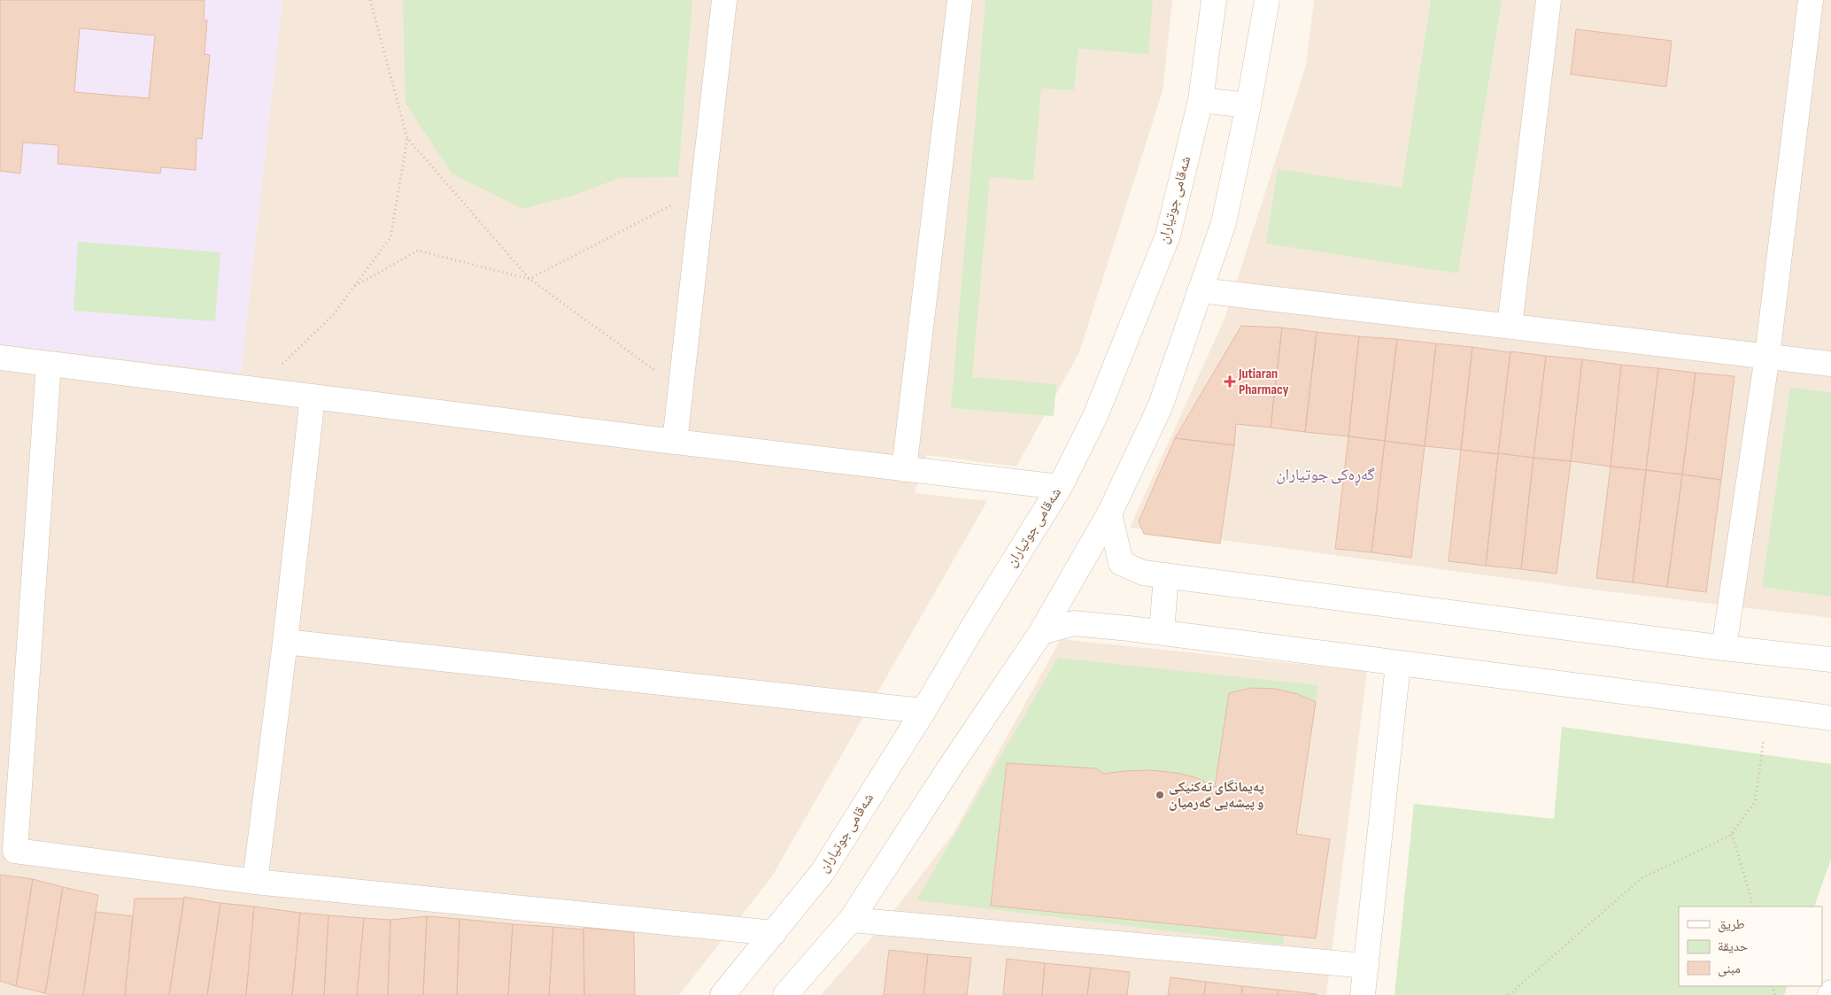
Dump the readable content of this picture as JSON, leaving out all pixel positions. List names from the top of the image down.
{
  "streets": {
    "street": ["شەقامی جوتیاران"]
  },
  "districts": ["گەڕەکی جوتیاران"],
  "places": {
    "health": ["Jutiaran Pharmacy"],
    "other": ["پەیمانگای تەکنیکی و پیشەیی گەرمیان"]
  },
  "legend": ["طريق", "حديقة", "مبنى"]
}
